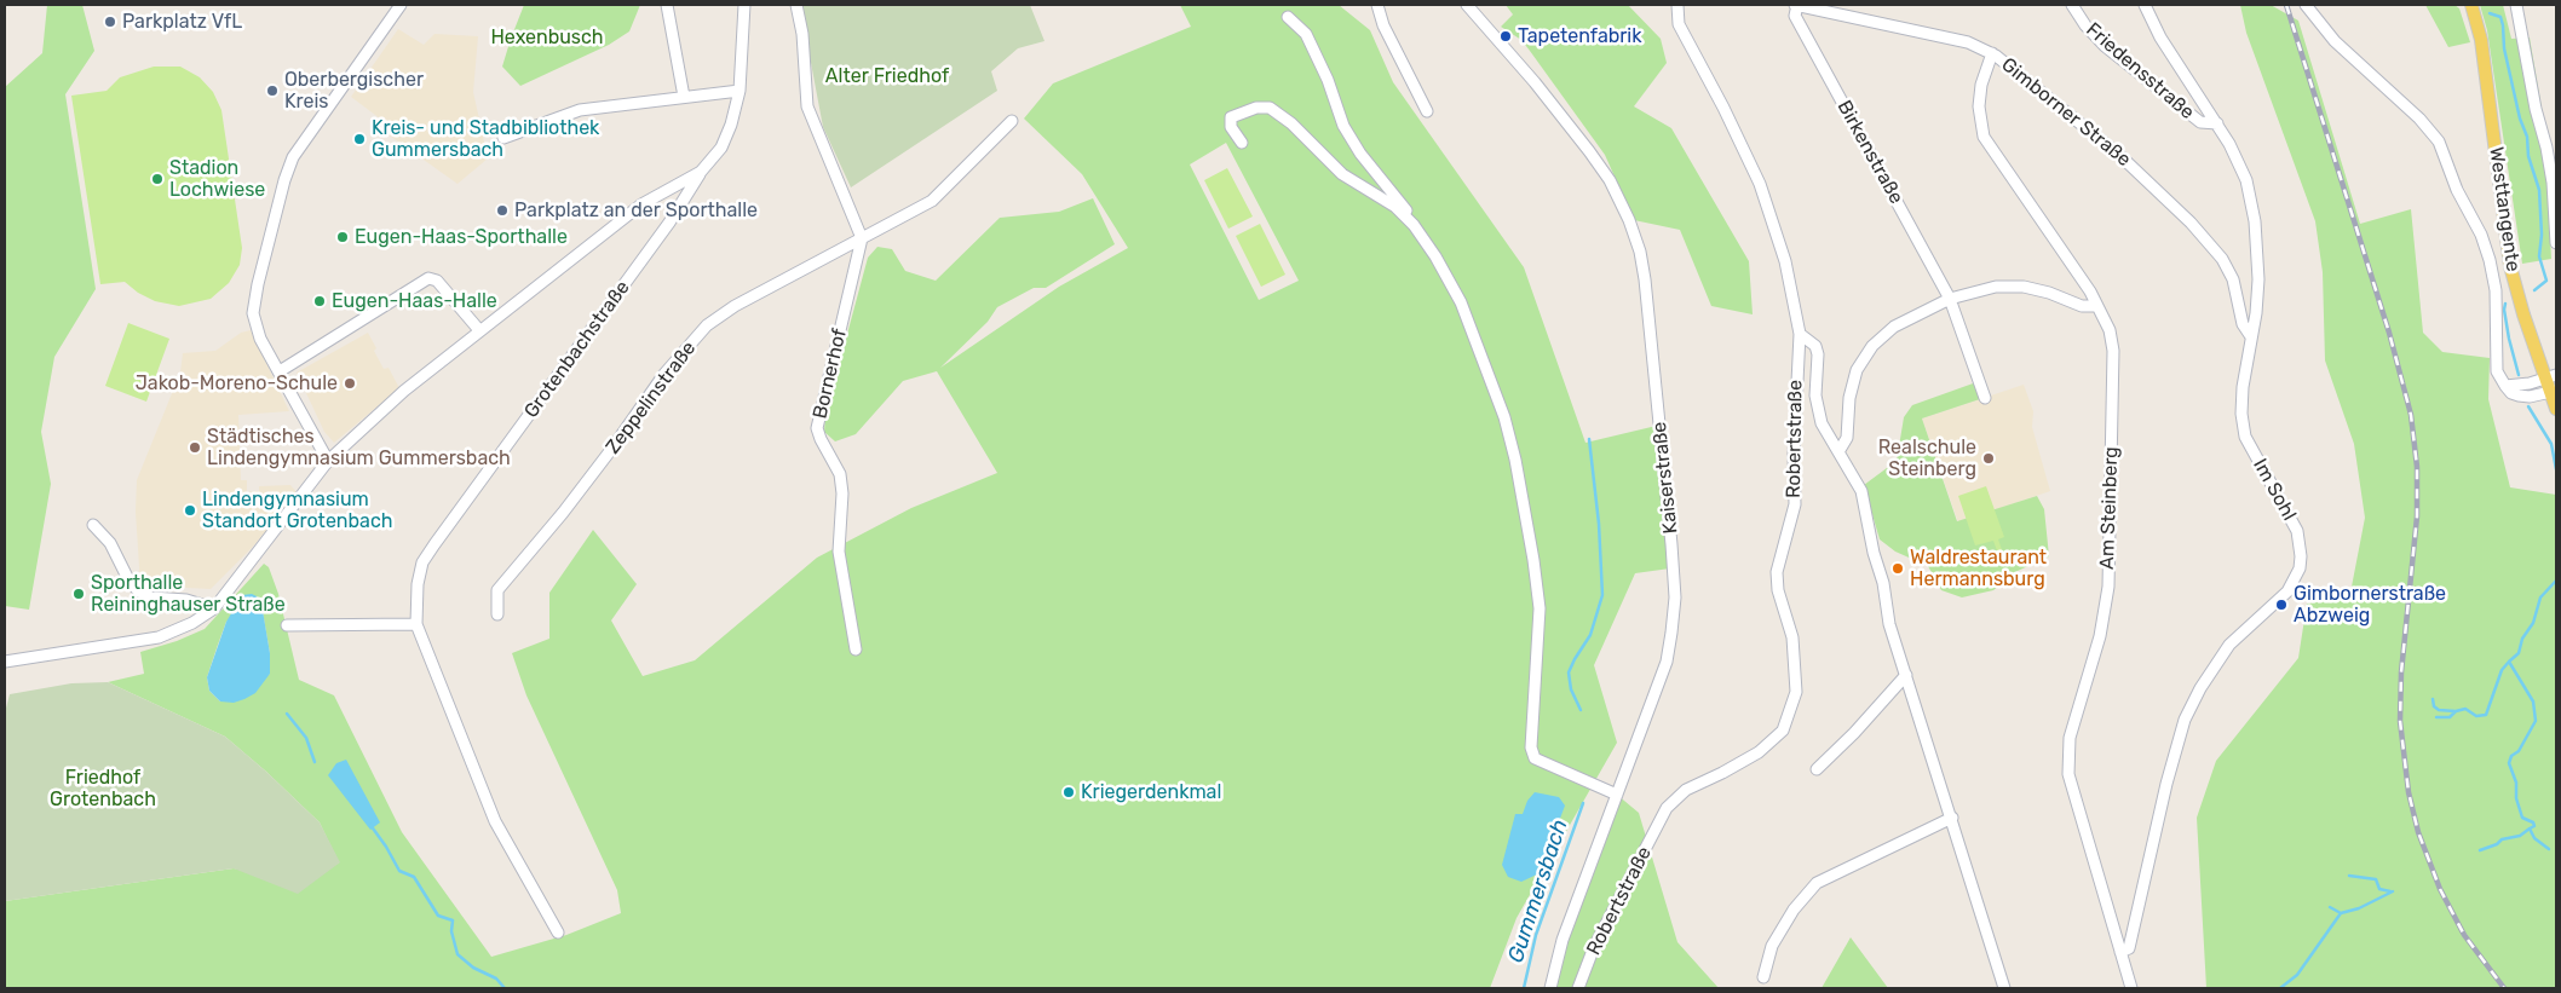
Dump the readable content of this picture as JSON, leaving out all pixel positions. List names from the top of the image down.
{
  "streets": {
    "main road": ["Westtangente"],
    "street": [
      "Friedensstraße",
      "Gimborner Straße",
      "Birkenstraße",
      "Grotenbachstraße",
      "Bornerhof",
      "Zeppelinstraße",
      "Robertstraße",
      "Kaiserstraße",
      "Im Sohl",
      "Am Steinberg"
    ]
  },
  "crossings": [
    ["Friedensstraße", "Im Sohl"],
    ["Gimborner Straße", "Birkenstraße"],
    ["Gimborner Straße", "Im Sohl"],
    ["Gimborner Straße", "Am Steinberg"],
    ["Bornerhof", "Zeppelinstraße"],
    ["Im Sohl", "Am Steinberg"]
  ],
  "water": ["Gummersbach"],
  "parks": ["Hexenbusch", "Alter Friedhof", "Friedhof Grotenbach"],
  "places": [
    "Parkplatz VfL",
    "Tapetenfabrik",
    "Oberbergischer Kreis",
    "Kreis- und Stadbibliothek Gummersbach",
    "Stadion Lochwiese",
    "Parkplatz an der Sporthalle",
    "Eugen-Haas-Sporthalle",
    "Eugen-Haas-Halle",
    "Jakob-Moreno-Schule",
    "Städtisches Lindengymnasium Gummersbach",
    "Realschule Steinberg",
    "Lindengymnasium Standort Grotenbach",
    "Waldrestaurant Hermannsburg",
    "Sporthalle Reininghauser Straße",
    "Gimbornerstraße Abzweig",
    "Kriegerdenkmal"
  ]
}
